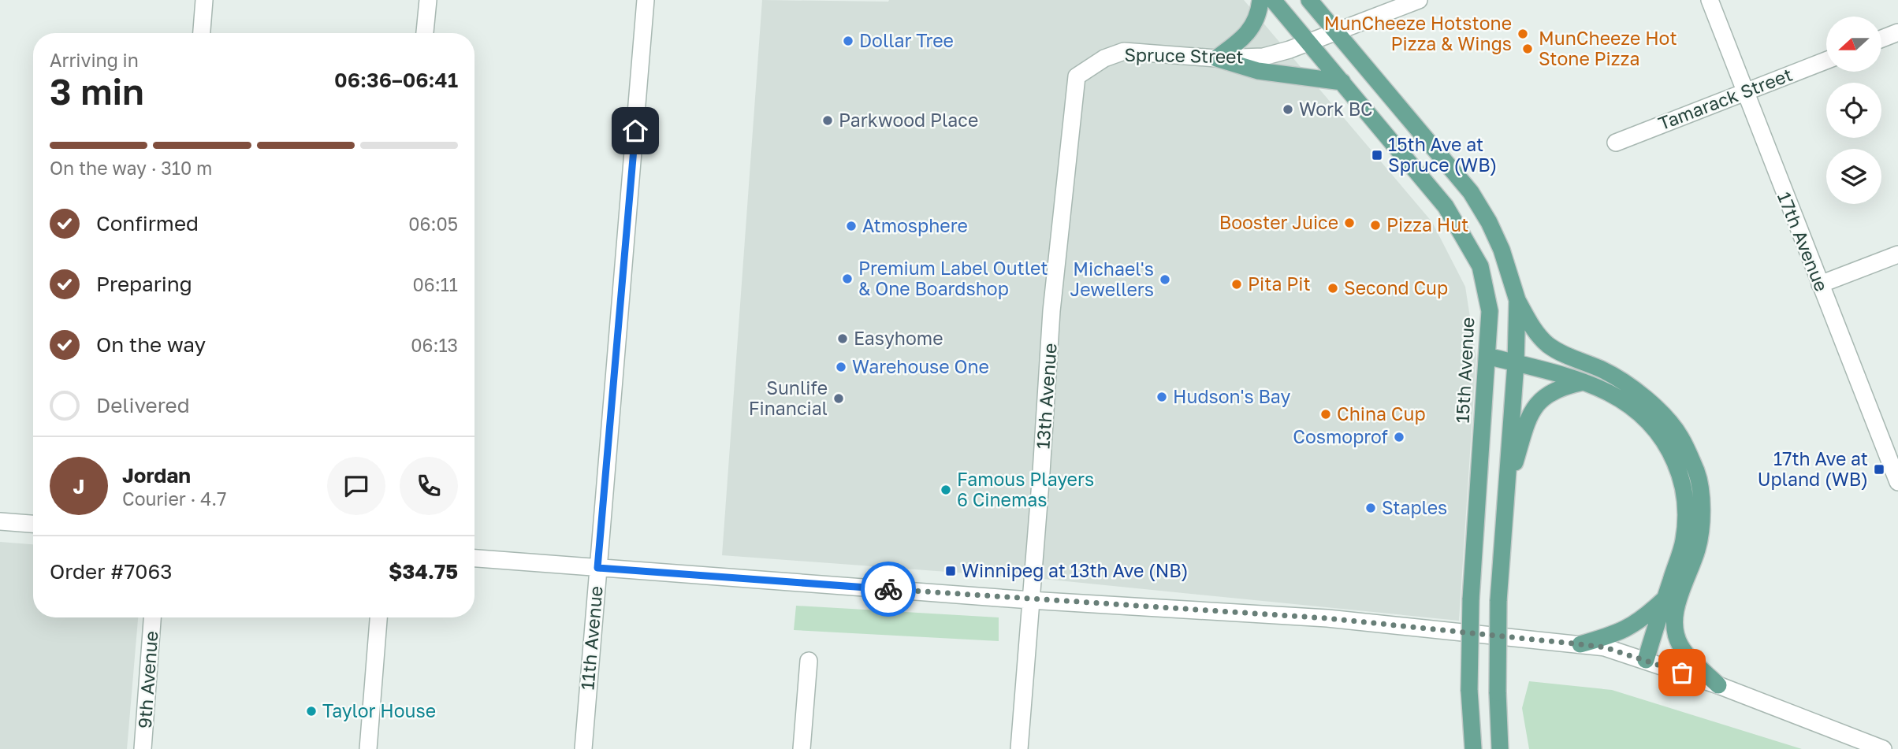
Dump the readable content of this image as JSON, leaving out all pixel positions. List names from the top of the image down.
{
  "streets": {
    "main road": ["15th Avenue"],
    "street": [
      "Spruce Street",
      "Tamarack Street",
      "17th Avenue",
      "13th Avenue",
      "11th Avenue",
      "9th Avenue"
    ]
  },
  "crossings": [
    ["Spruce Street", "15th Avenue"],
    ["Spruce Street", "13th Avenue"],
    ["Tamarack Street", "17th Avenue"]
  ],
  "places": {
    "other": [
      "MunCheeze Hotstone Pizza & Wings",
      "Dollar Tree",
      "MunCheeze Hot Stone Pizza",
      "Work BC",
      "Parkwood Place",
      "Booster Juice",
      "Pizza Hut",
      "Atmosphere",
      "Premium Label Outlet & One Boardshop",
      "Michael's Jewellers",
      "Pita Pit",
      "Second Cup",
      "Easyhome",
      "Warehouse One",
      "Hudson's Bay",
      "Sunlife Financial",
      "China Cup",
      "Cosmoprof",
      "Famous Players 6 Cinemas",
      "Staples",
      "Taylor House"
    ],
    "transit": ["15th Ave at Spruce (WB)", "17th Ave at Upland (WB)", "Winnipeg at 13th Ave (NB)"]
  },
  "north": "left",
  "page": {
    "heading": ["3 min", "Arriving in", "06:36–06:41"],
    "panel": [
      "Jordan",
      "Courier · 4.7",
      "Order #7063",
      "$34.75"
    ],
    "bar": "On the way · 310 m",
    "list": [
      ["Confirmed", "06:05"],
      ["Preparing", "06:11"],
      ["On the way", "06:13"],
      "Delivered"
    ],
    "round": "J"
  }
}
